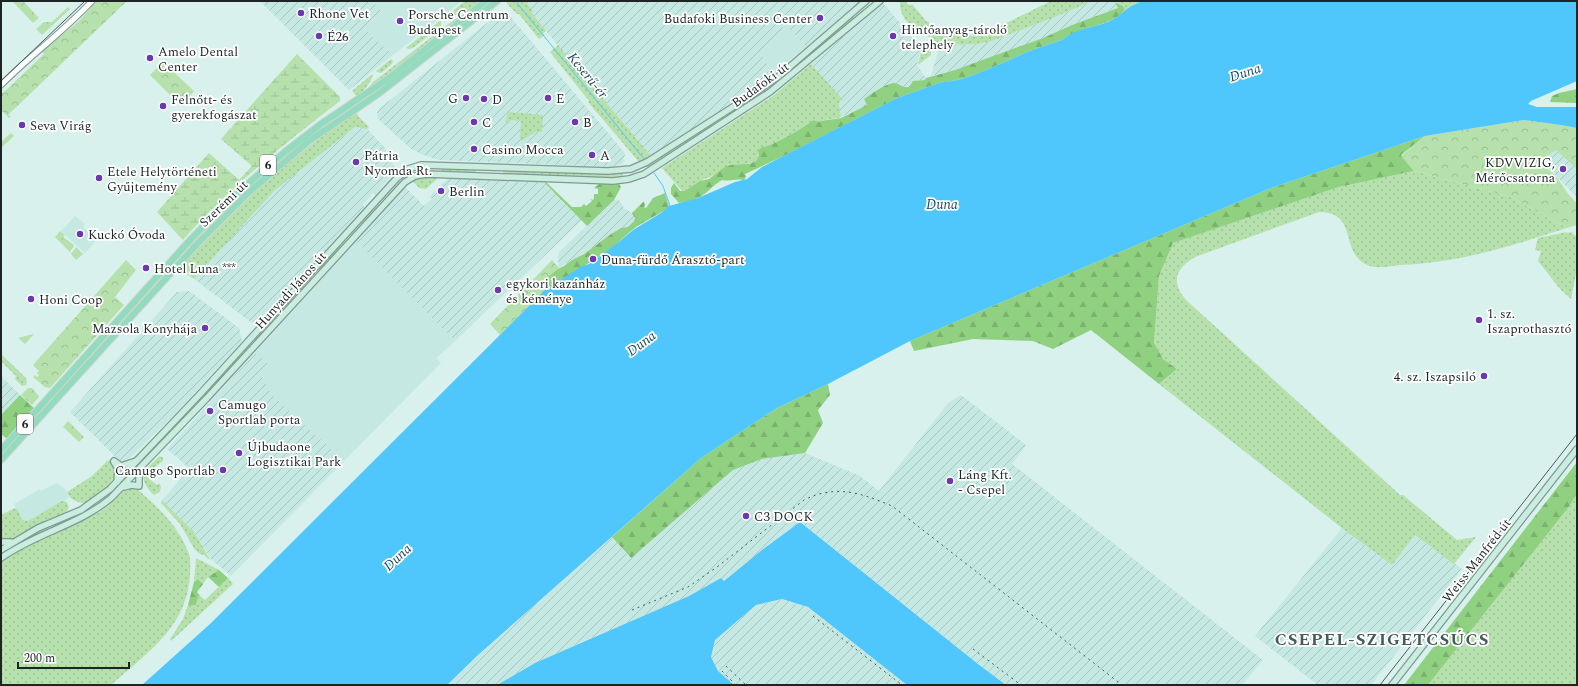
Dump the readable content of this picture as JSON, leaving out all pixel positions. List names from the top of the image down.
{
  "streets": {
    "main road": [
      "Budafoki út",
      "6",
      "Szerémi út",
      "Hunyadi János út",
      "Weiss Manfréd út"
    ]
  },
  "crossings": [
    ["Budafoki út", "Hunyadi János út"]
  ],
  "districts": ["CSEPEL-SZIGETCSÚCS"],
  "water": ["Duna", "Keserű-ér"],
  "places": [
    "Rhone Vet",
    "Budafoki Business Center",
    "Porsche Centrum Budapest",
    "É26",
    "Hintőanyag-tároló telephely",
    "Amelo Dental Center",
    "G",
    "E",
    "D",
    "Felnőtt- és gyerekfogászat",
    "C",
    "B",
    "Seva Virág",
    "Casino Mocca",
    "A",
    "Pátria Nyomda Rt.",
    "KDVVIZIG, Mérőcsatorna",
    "Etele Helytörténeti Gyűjtemény",
    "Berlin",
    "Kuckó Óvoda",
    "Duna-fürdő Árasztó-part",
    "Hotel Luna ***",
    "egykori kazánház és kéménye",
    "Honi Coop",
    "1. sz. Iszaprothasztó",
    "Mazsola Konyhája",
    "4. sz. Iszapsiló",
    "Camugo Sportlab porta",
    "Újbudaone Logisztikai Park",
    "Camugo Sportlab",
    "Láng Kft. - Csepel",
    "C3 DOCK"
  ],
  "scale_bar": "200 m"
}
